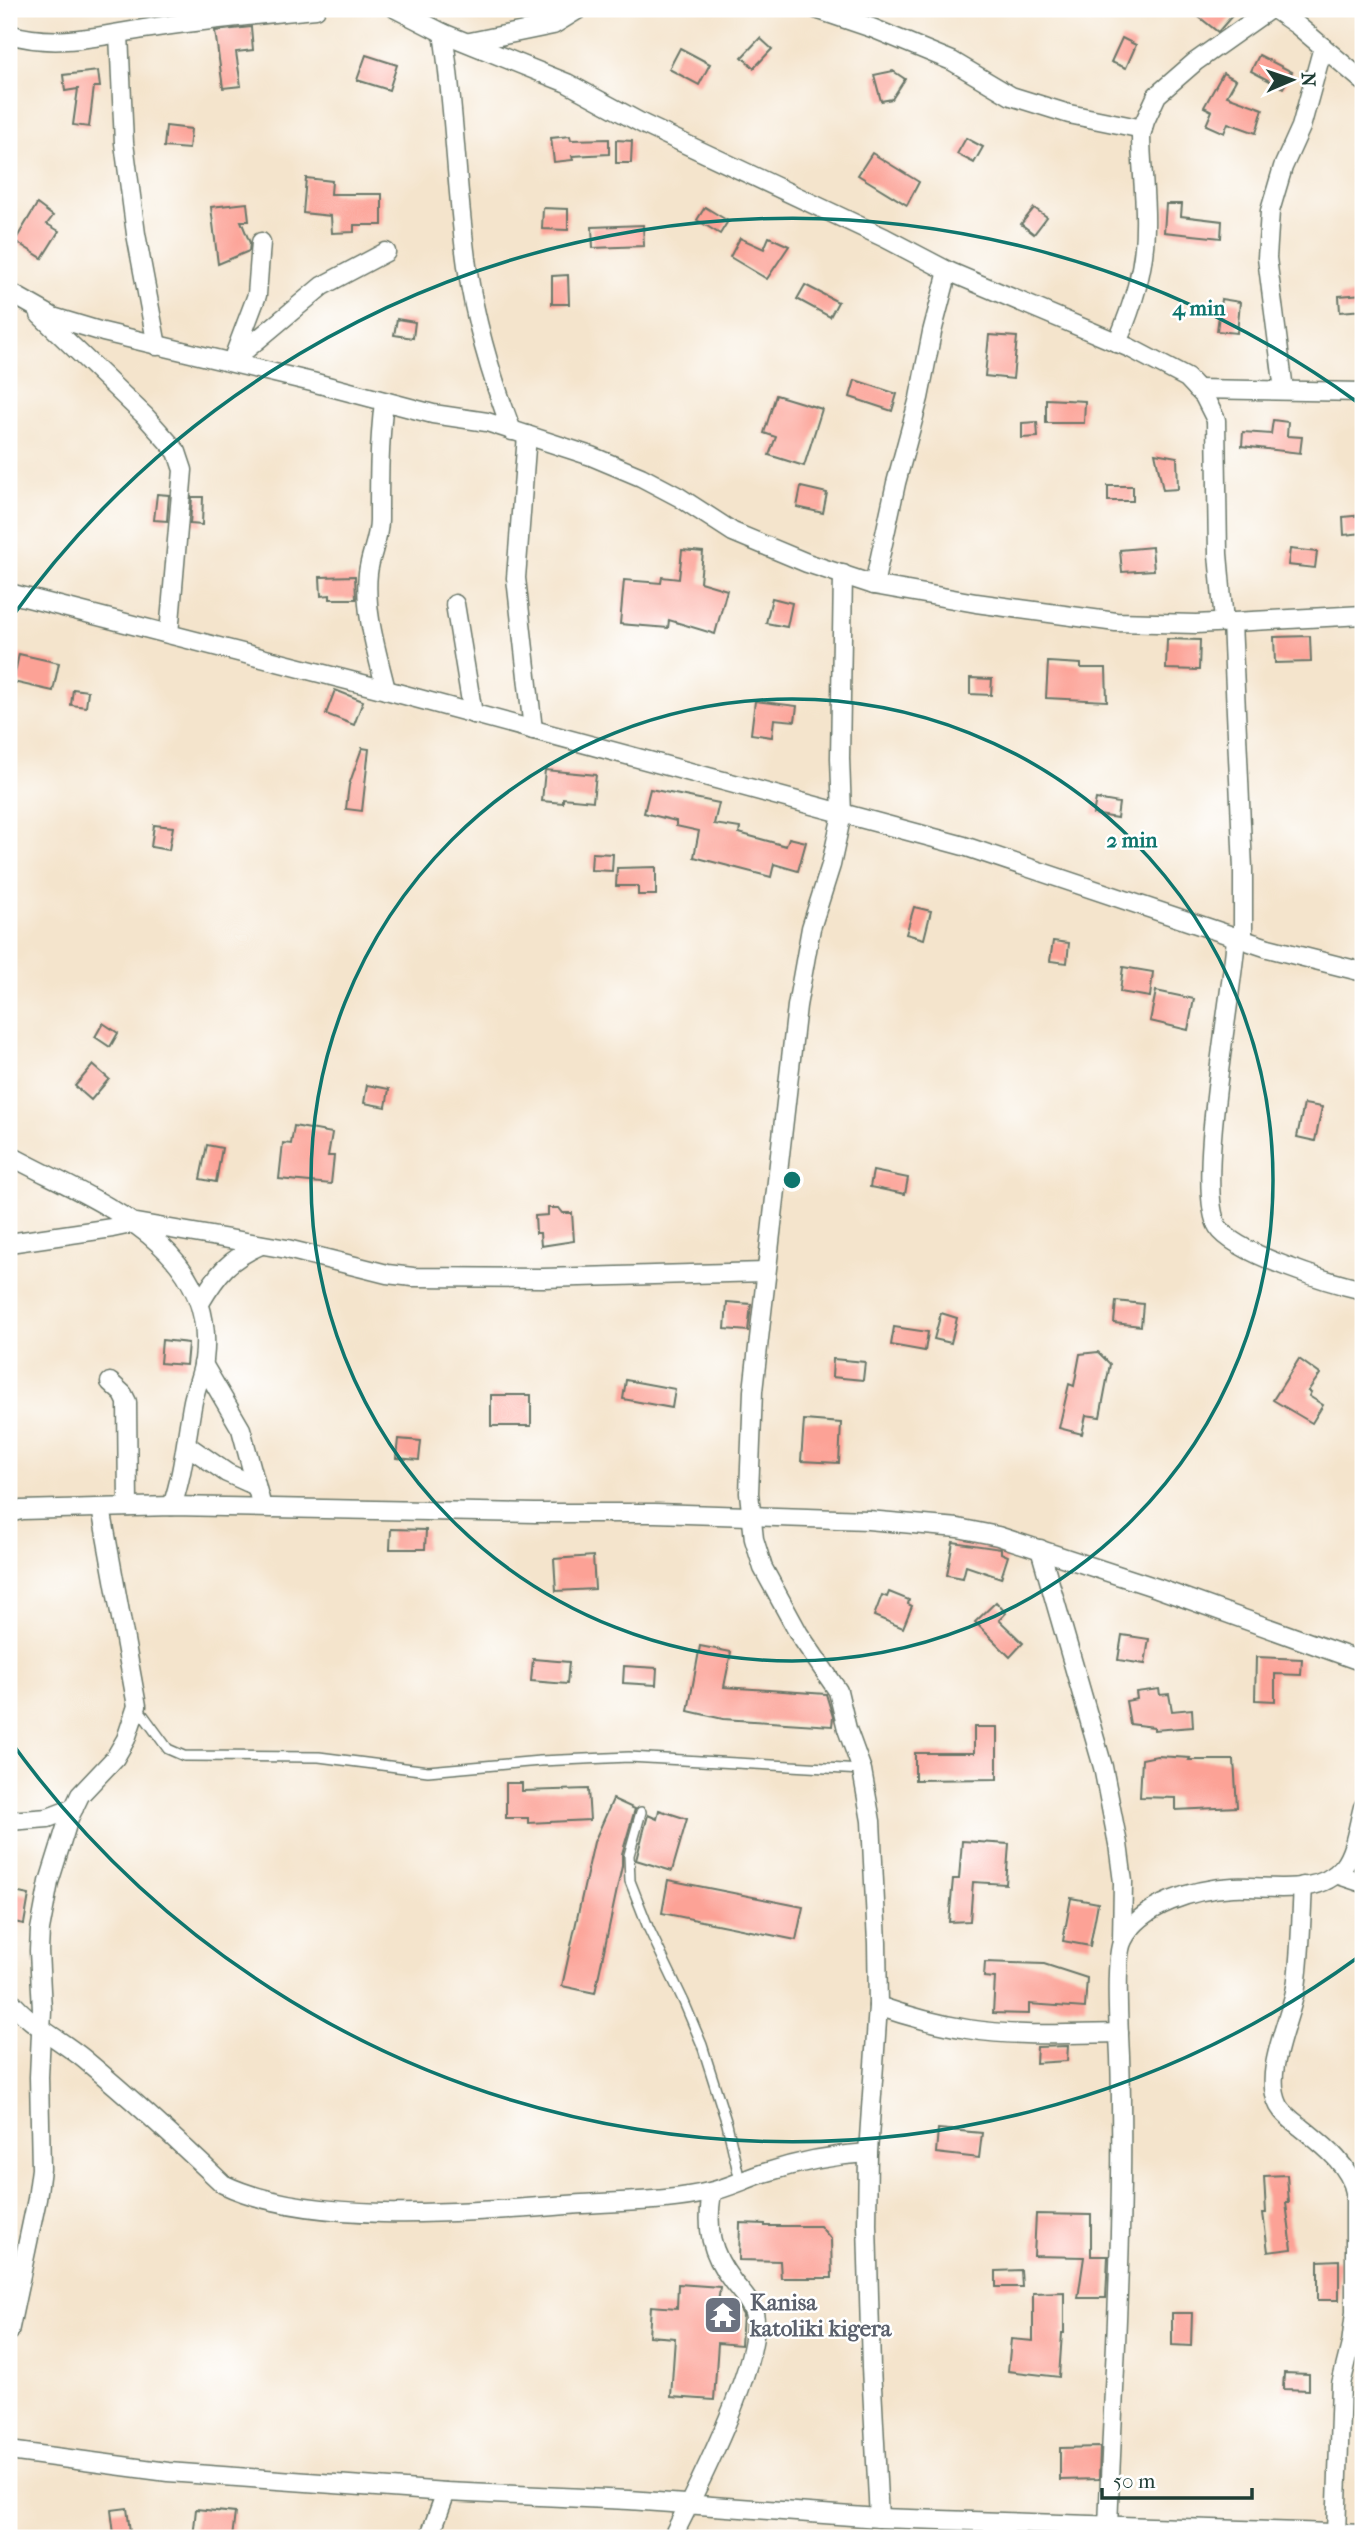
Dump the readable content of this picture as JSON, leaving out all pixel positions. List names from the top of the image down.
{
  "places": {
    "temple": ["Kanisa katoliki kigera"]
  },
  "scale_bar": "50 m",
  "north": "right",
  "rings": ["4 min", "2 min"]
}
